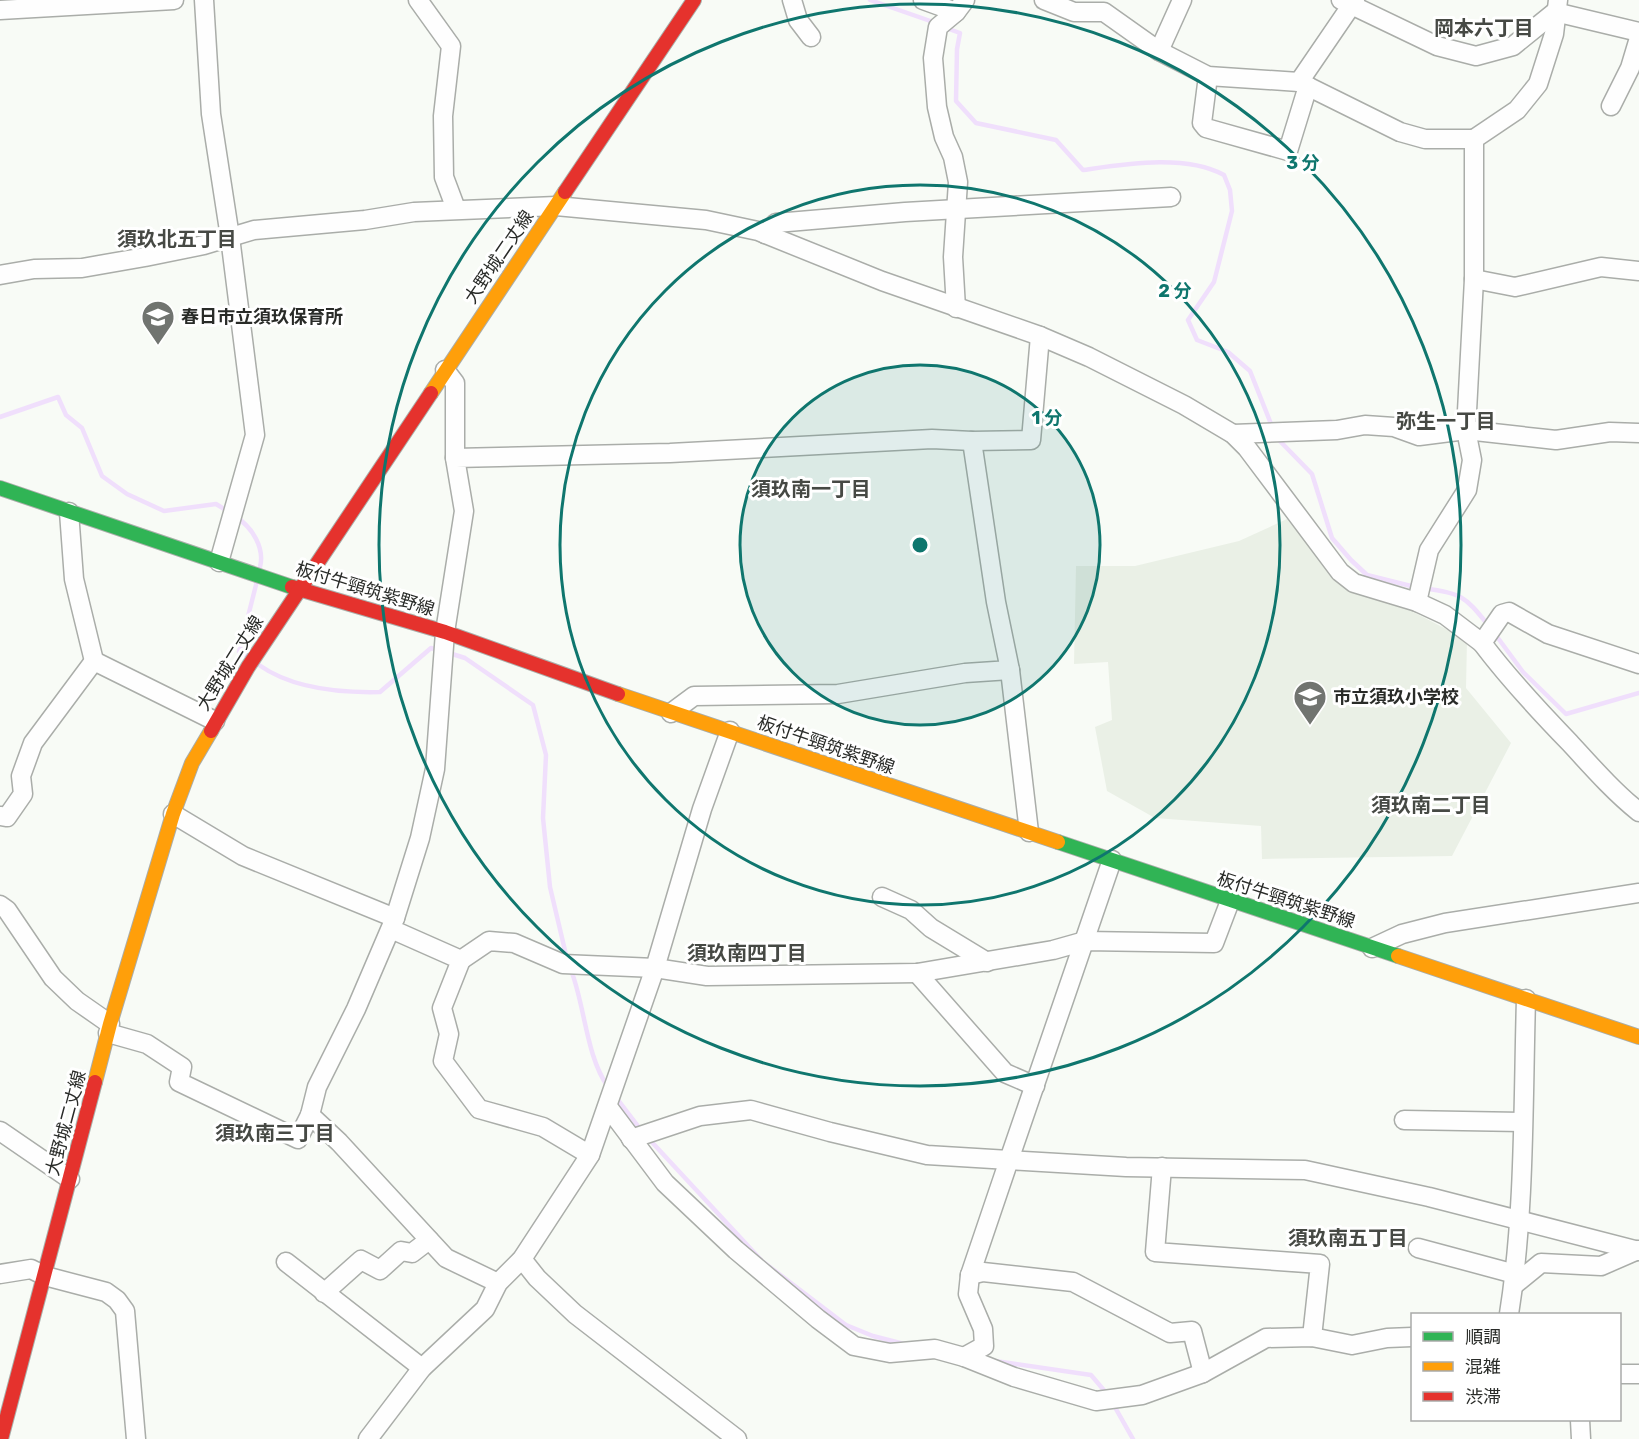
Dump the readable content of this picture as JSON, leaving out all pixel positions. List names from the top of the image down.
{
  "streets": {
    "main road": ["大野城二丈線", "板付牛頸筑紫野線"]
  },
  "crossings": [
    ["大野城二丈線", "板付牛頸筑紫野線"]
  ],
  "districts": [
    "岡本六丁目",
    "須玖北五丁目",
    "弥生一丁目",
    "須玖南一丁目",
    "須玖南二丁目",
    "須玖南四丁目",
    "須玖南三丁目",
    "須玖南五丁目"
  ],
  "places": {
    "school or university": ["春日市立須玖保育所", "市立須玖小学校"]
  },
  "legend": ["順調", "混雑", "渋滞"],
  "rings": ["3 分", "2 分", "1 分"]
}
